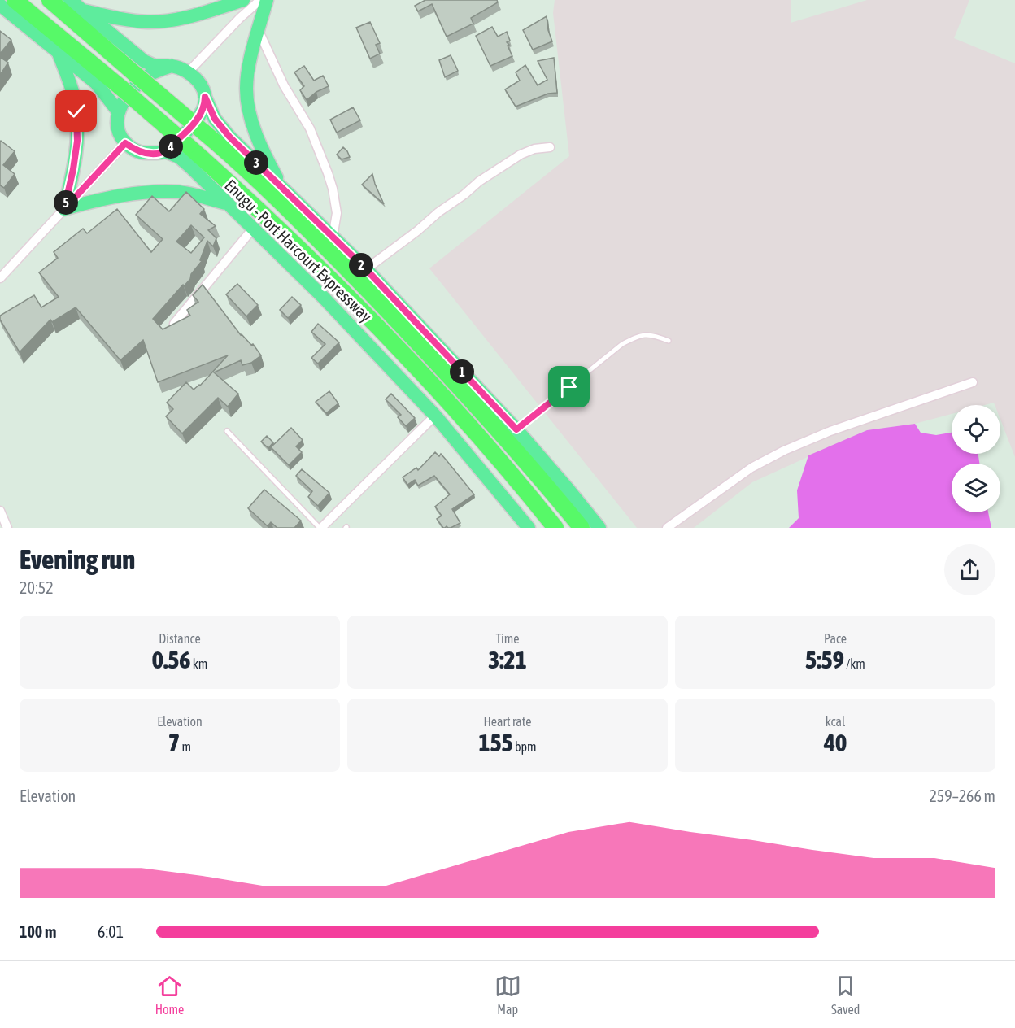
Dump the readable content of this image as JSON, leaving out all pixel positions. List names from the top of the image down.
{
  "streets": {
    "highway": ["Enugu - Port Harcourt Expressway"]
  },
  "page": {
    "pins": [
      "4",
      "3",
      "5",
      "2",
      "1"
    ],
    "heading": ["Evening run", "20:52"],
    "stats": [
      ["Distance", "0.56 km"],
      ["Time", "3:21"],
      ["Pace", "5:59 /km"],
      ["Elevation", "7 m"],
      ["Heart rate", "155 bpm"],
      ["kcal", "40"]
    ],
    "chart": ["Elevation", "259–266 m"],
    "list": [
      {
        "name": "100 m",
        "note": "6:01"
      }
    ],
    "tabs": ["Home", "Map", "Saved"]
  }
}
